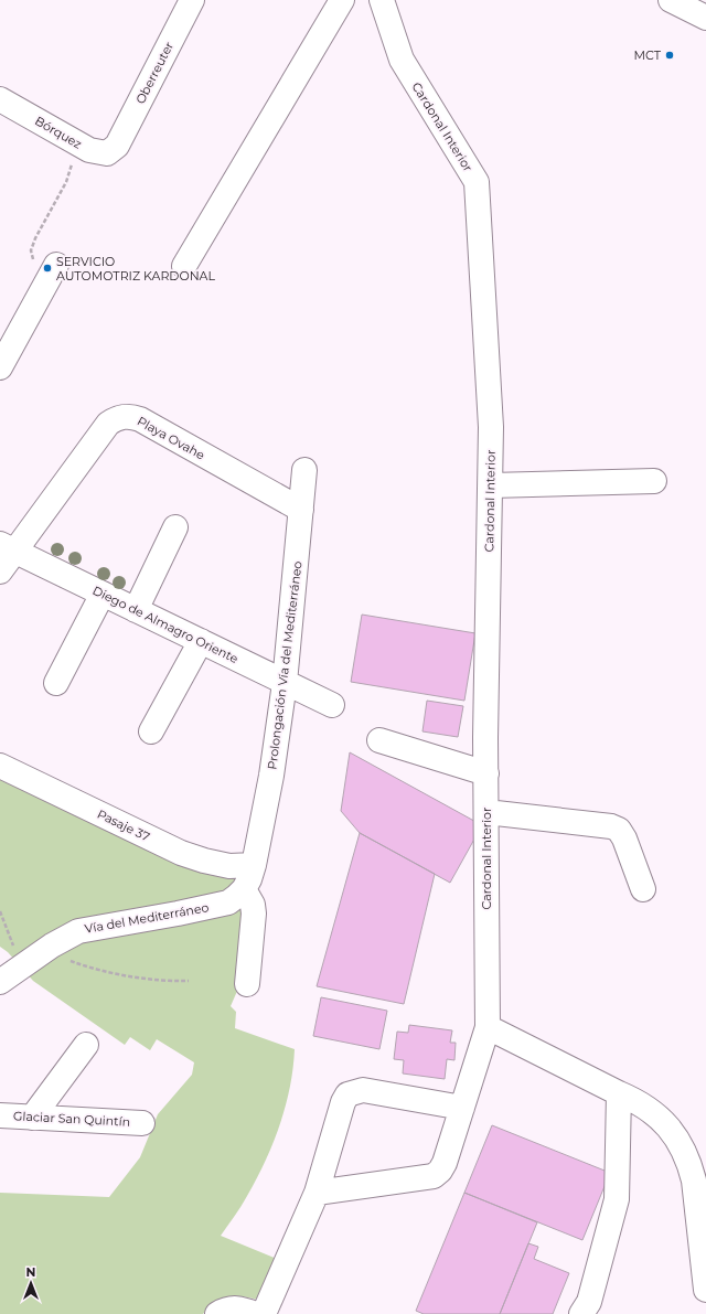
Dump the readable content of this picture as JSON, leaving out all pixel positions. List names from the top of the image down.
{
  "streets": {
    "street": [
      "Oberreuter",
      "Cardonal Interior",
      "Bórquez",
      "Playa Ovahe",
      "Diego de Almagro Oriente",
      "Prolongación Vía del Mediterráneo",
      "Pasaje 37",
      "Vía del Mediterráneo",
      "Glaciar San Quintín"
    ]
  },
  "crossings": [
    ["Oberreuter", "Bórquez"],
    ["Playa Ovahe", "Diego de Almagro Oriente"],
    ["Playa Ovahe", "Prolongación Vía del Mediterráneo"],
    ["Diego de Almagro Oriente", "Prolongación Vía del Mediterráneo"],
    ["Prolongación Vía del Mediterráneo", "Pasaje 37"],
    ["Prolongación Vía del Mediterráneo", "Vía del Mediterráneo"]
  ],
  "places": ["MCT", "SERVICIO AUTOMOTRIZ KARDONAL"],
  "north": "top"
}
